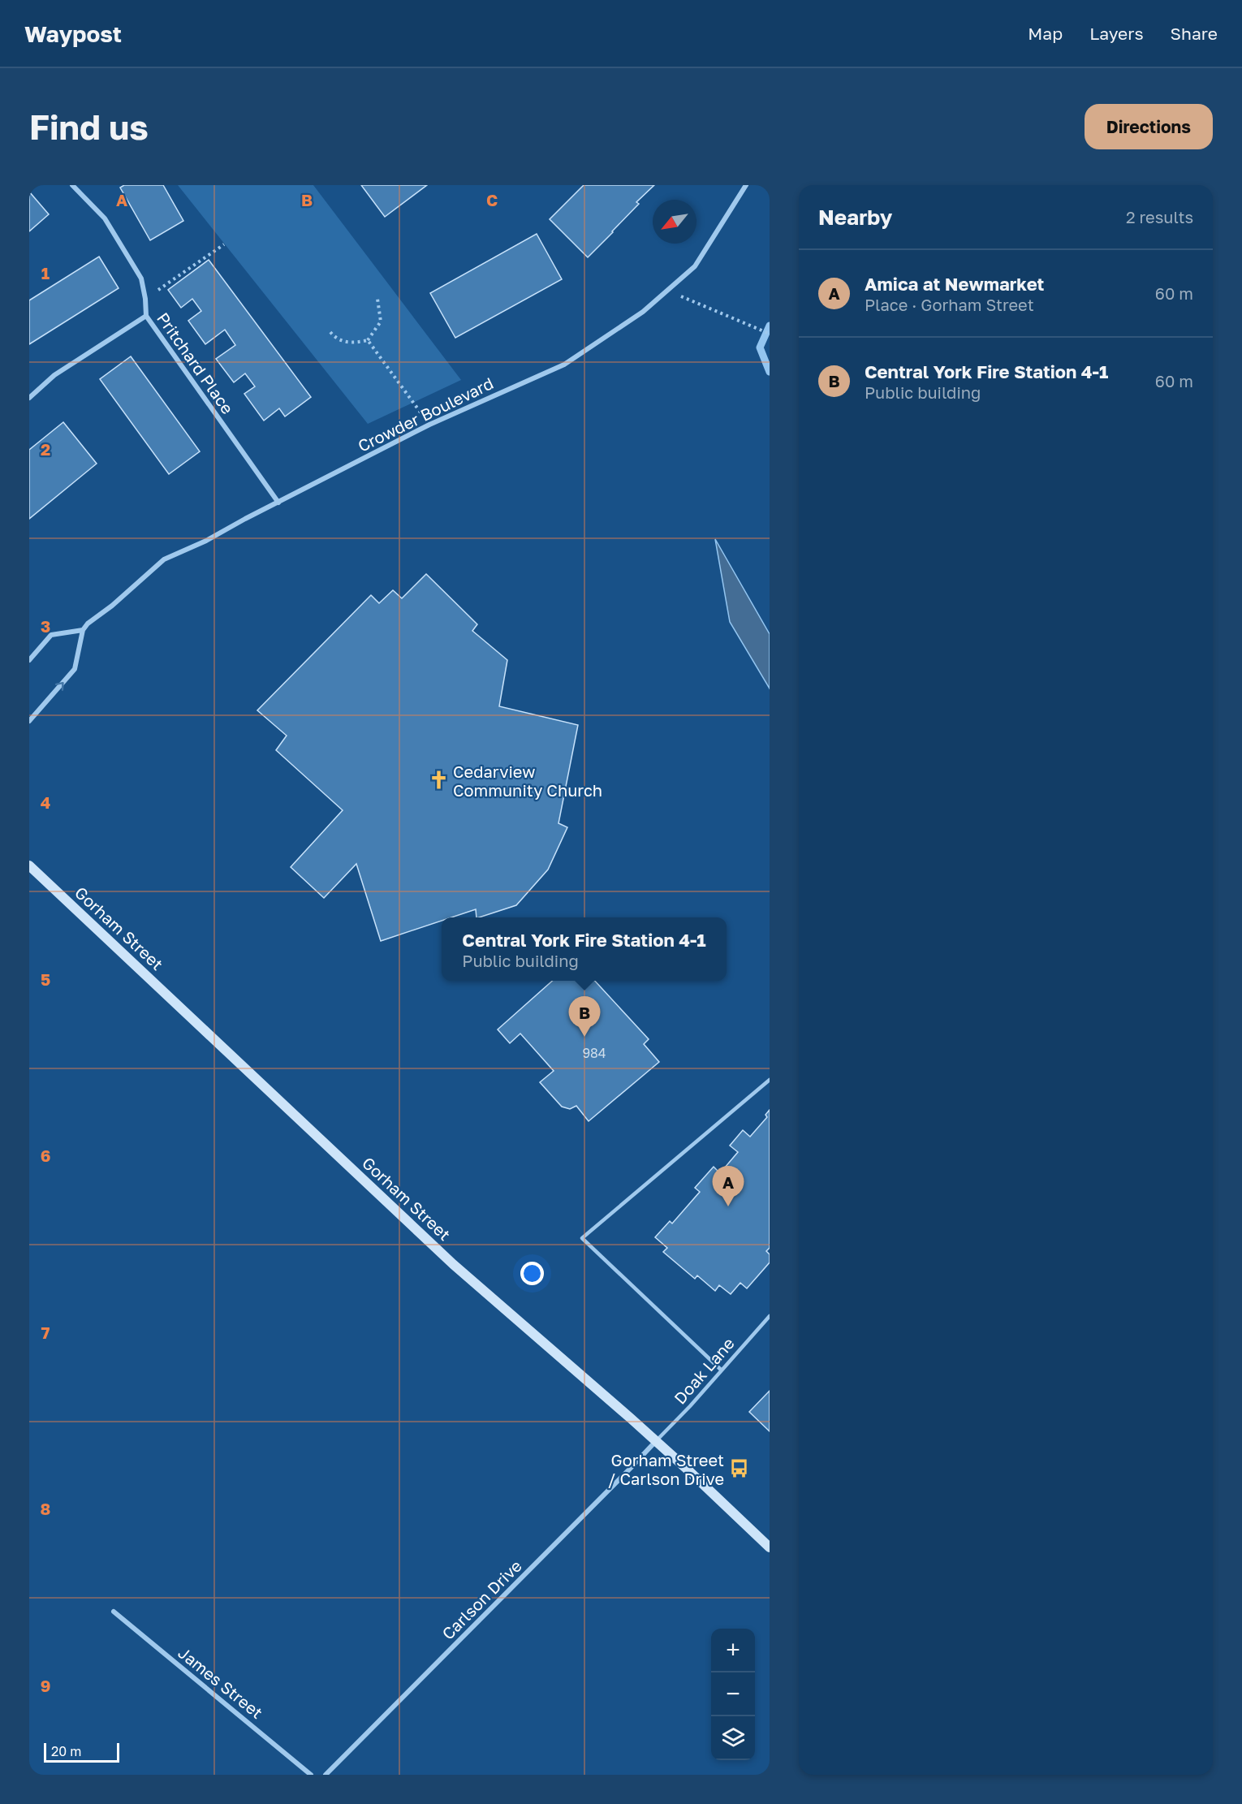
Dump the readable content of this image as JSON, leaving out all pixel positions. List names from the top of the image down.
{
  "streets": {
    "main road": ["Gorham Street"],
    "street": [
      "Pritchard Place",
      "Crowder Boulevard",
      "Carlson Drive",
      "James Street"
    ],
    "lane": ["Doak Lane"]
  },
  "crossings": [
    ["Pritchard Place", "Crowder Boulevard"],
    ["Gorham Street", "Doak Lane"],
    ["Gorham Street", "Carlson Drive"],
    ["Doak Lane", "Carlson Drive"]
  ],
  "places": {
    "church": ["Cedarview Community Church"],
    "bus stop": ["Gorham Street / Carlson Drive"]
  },
  "house_numbers": ["984"],
  "scale_bar": "20 m",
  "north": "bottom left",
  "page": {
    "header": "Waypost",
    "nav": ["Map", "Layers", "Share"],
    "buttons": "Directions",
    "title": "Find us",
    "heading": ["Nearby", "2 results"],
    "list": [
      {
        "mark": "A",
        "name": "Amica at Newmarket",
        "note": "Place · Gorham Street",
        "value": "60 m"
      },
      {
        "mark": "B",
        "name": "Central York Fire Station 4-1",
        "note": "Public building",
        "value": "60 m"
      }
    ],
    "popup": ["Central York Fire Station 4-1", "Public building"],
    "pins": ["B", "A"],
    "map_buttons": ["+", "−"],
    "scale": "20 m"
  },
  "grid": {
    "columns": ["A", "B", "C"],
    "rows": [
      "1",
      "2",
      "3",
      "4",
      "5",
      "6",
      "7",
      "8",
      "9"
    ]
  }
}
